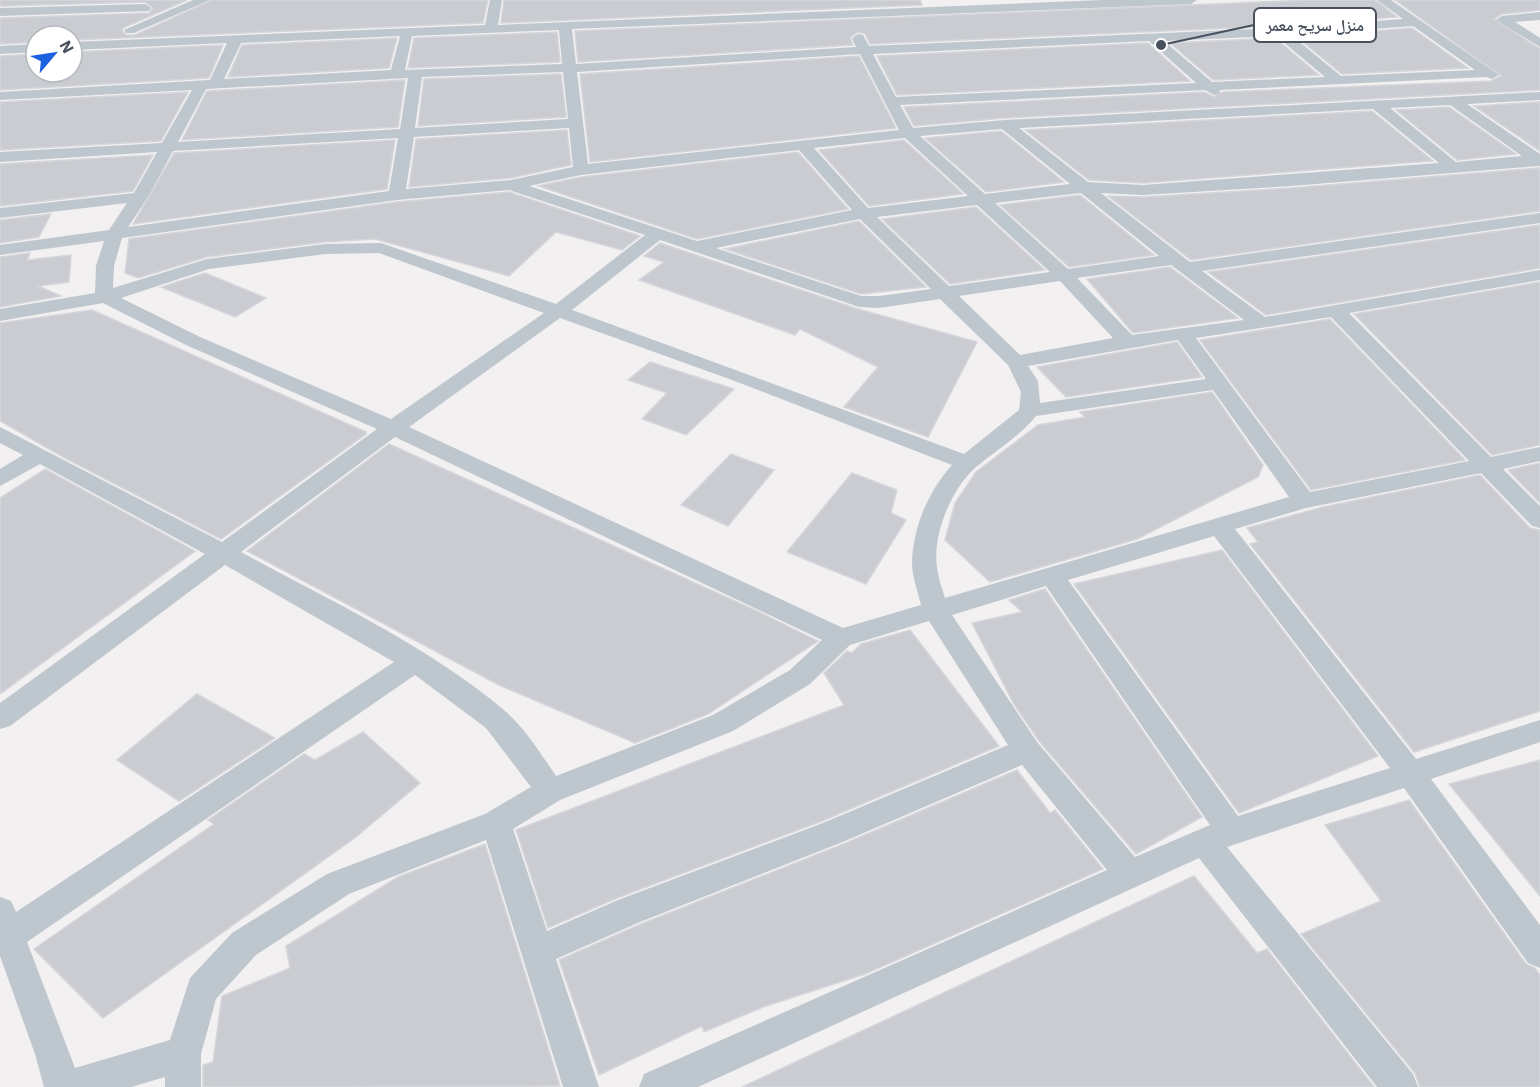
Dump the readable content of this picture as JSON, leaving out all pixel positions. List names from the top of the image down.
{
  "places": ["منزل سريح معمر"],
  "north": "top right"
}
